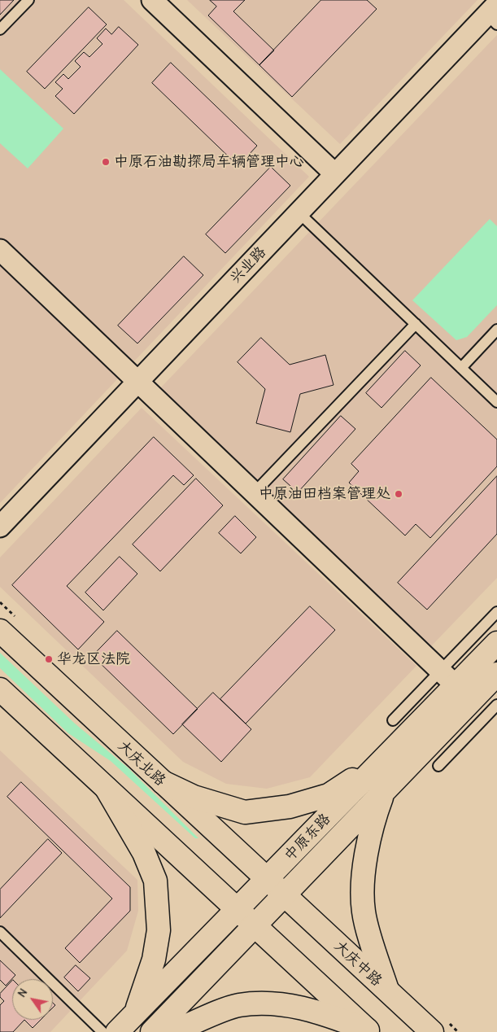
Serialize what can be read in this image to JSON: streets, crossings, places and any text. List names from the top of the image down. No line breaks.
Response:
{"streets":{"main road":["大庆北路","中原东路","大庆中路"],"street":["兴业路"]},"crossings":[["大庆北路","中原东路"],["大庆北路","大庆中路"],["中原东路","大庆中路"]],"places":["中原石油勘探局车辆管理中心","中原油田档案管理处","华龙区法院"],"north":"top left"}
